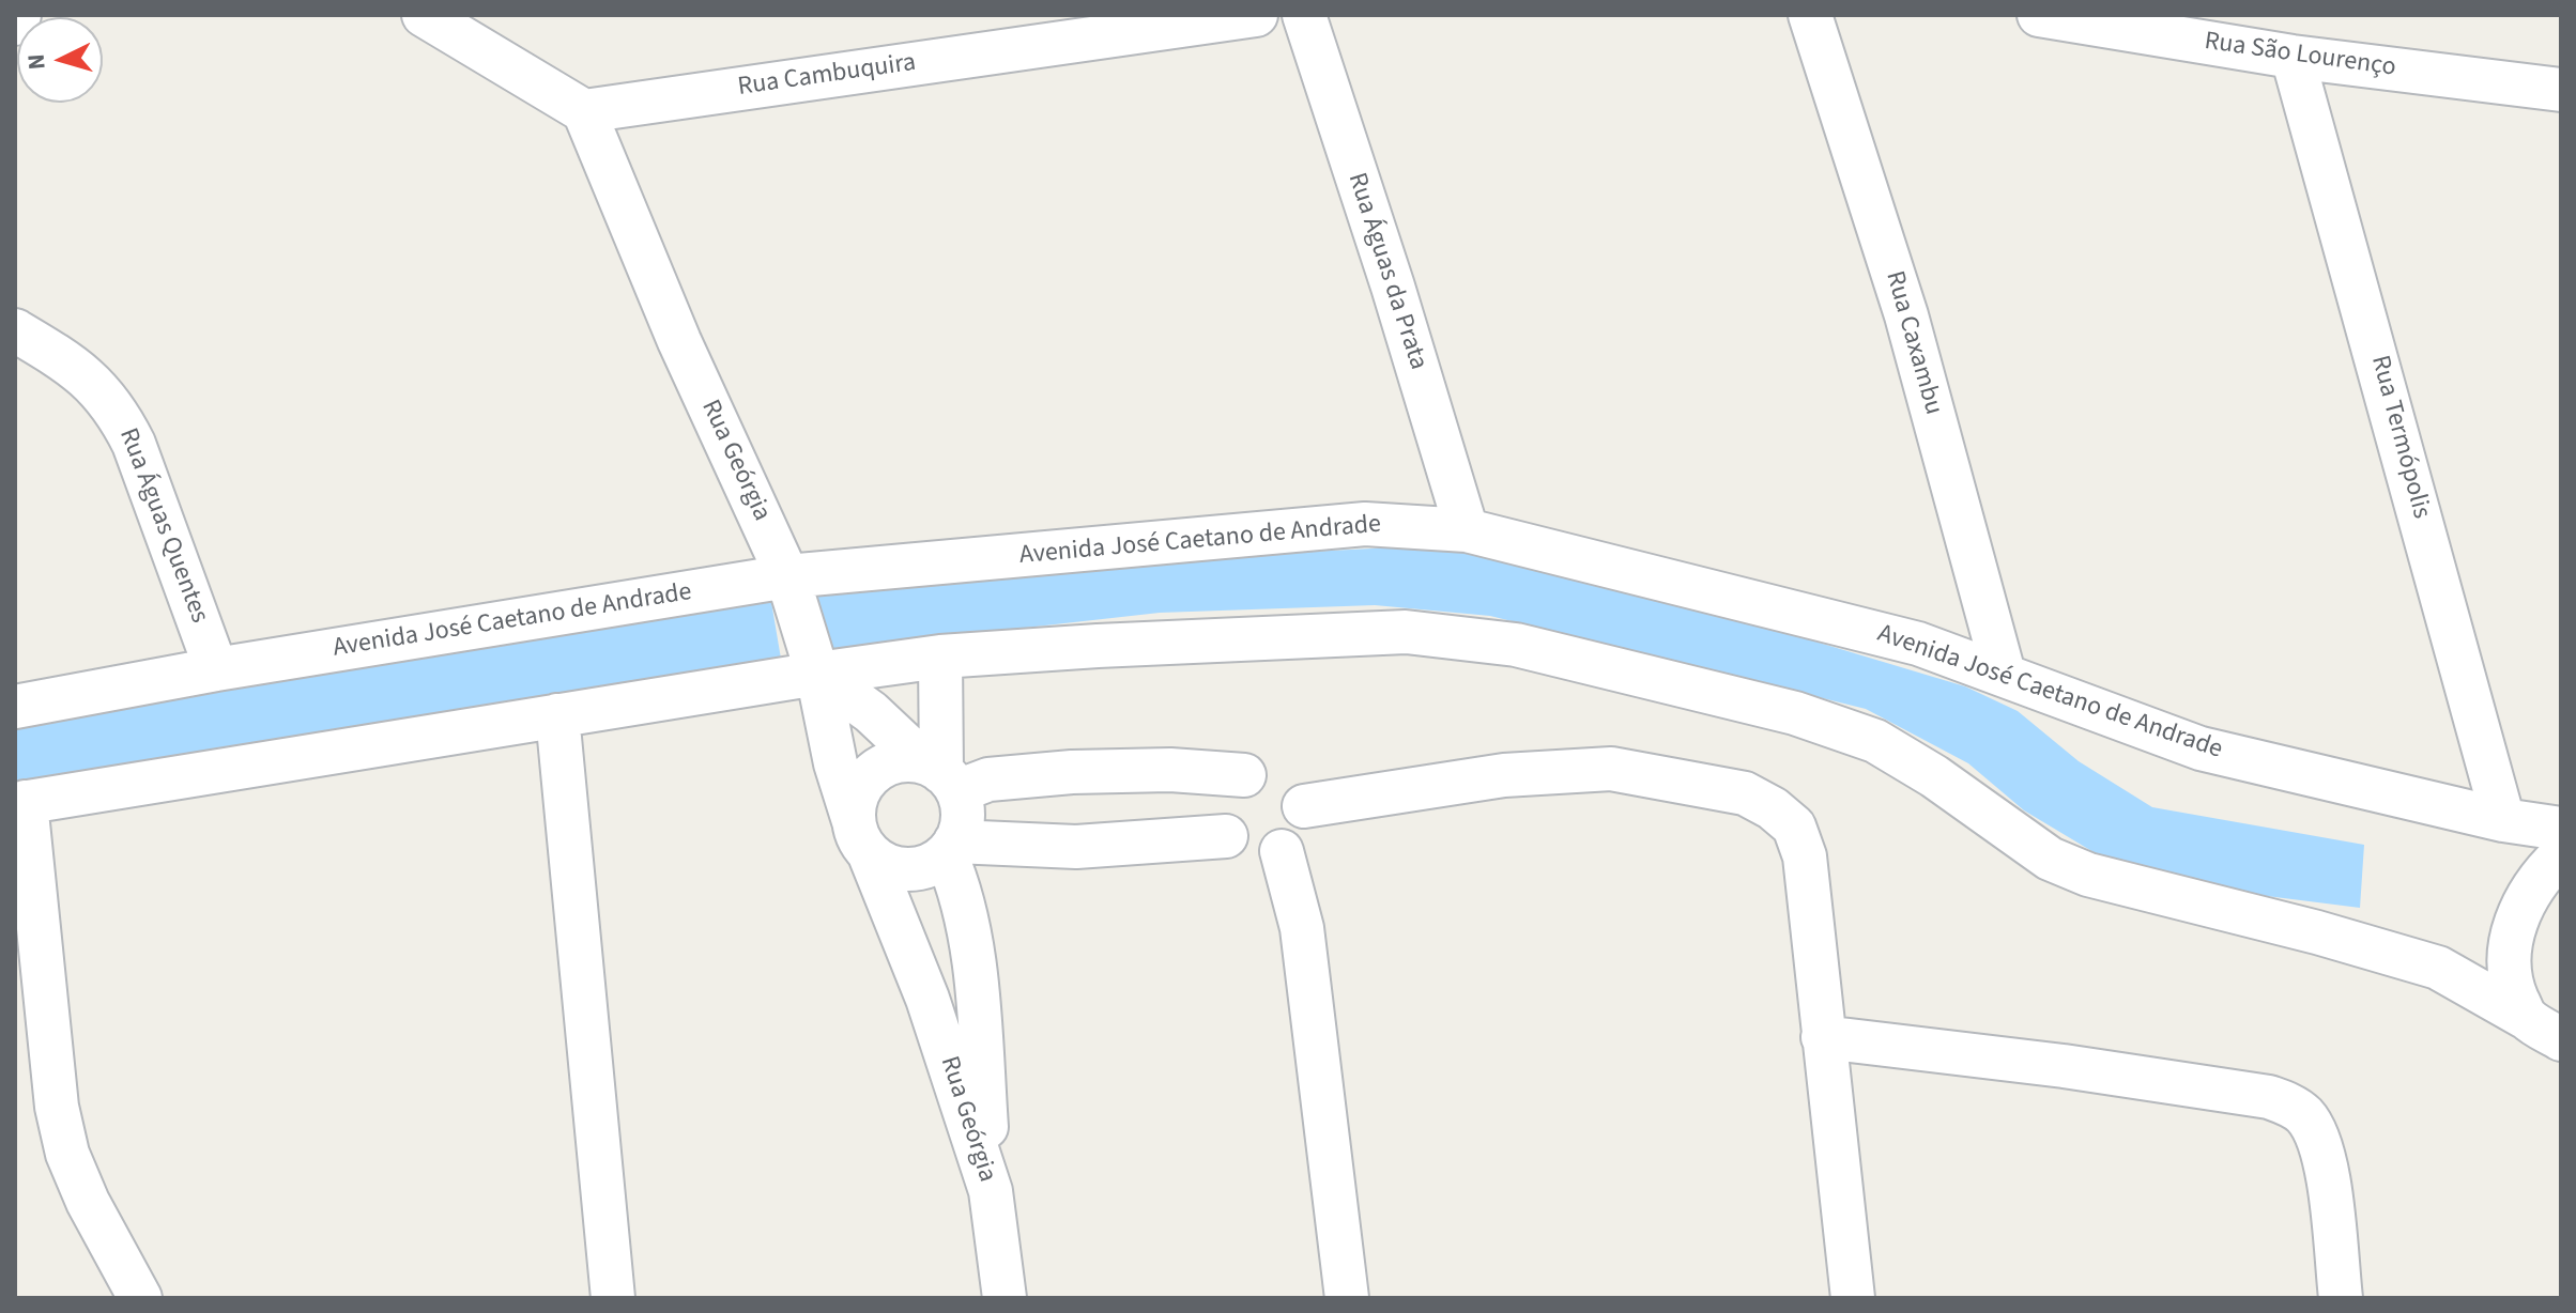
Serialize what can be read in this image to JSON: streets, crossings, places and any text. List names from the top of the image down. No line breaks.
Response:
{"streets":{"street":["Rua São Lourenço","Rua Cambuquira","Rua Águas da Prata","Rua Caxambu","Rua Termópolis","Rua Geórgia","Rua Águas Quentes","Avenida José Caetano de Andrade"]},"crossings":[["Rua São Lourenço","Rua Termópolis"],["Rua Cambuquira","Rua Geórgia"],["Rua Águas da Prata","Avenida José Caetano de Andrade"],["Rua Caxambu","Avenida José Caetano de Andrade"],["Rua Termópolis","Avenida José Caetano de Andrade"],["Rua Geórgia","Avenida José Caetano de Andrade"],["Rua Águas Quentes","Avenida José Caetano de Andrade"]],"north":"left"}
